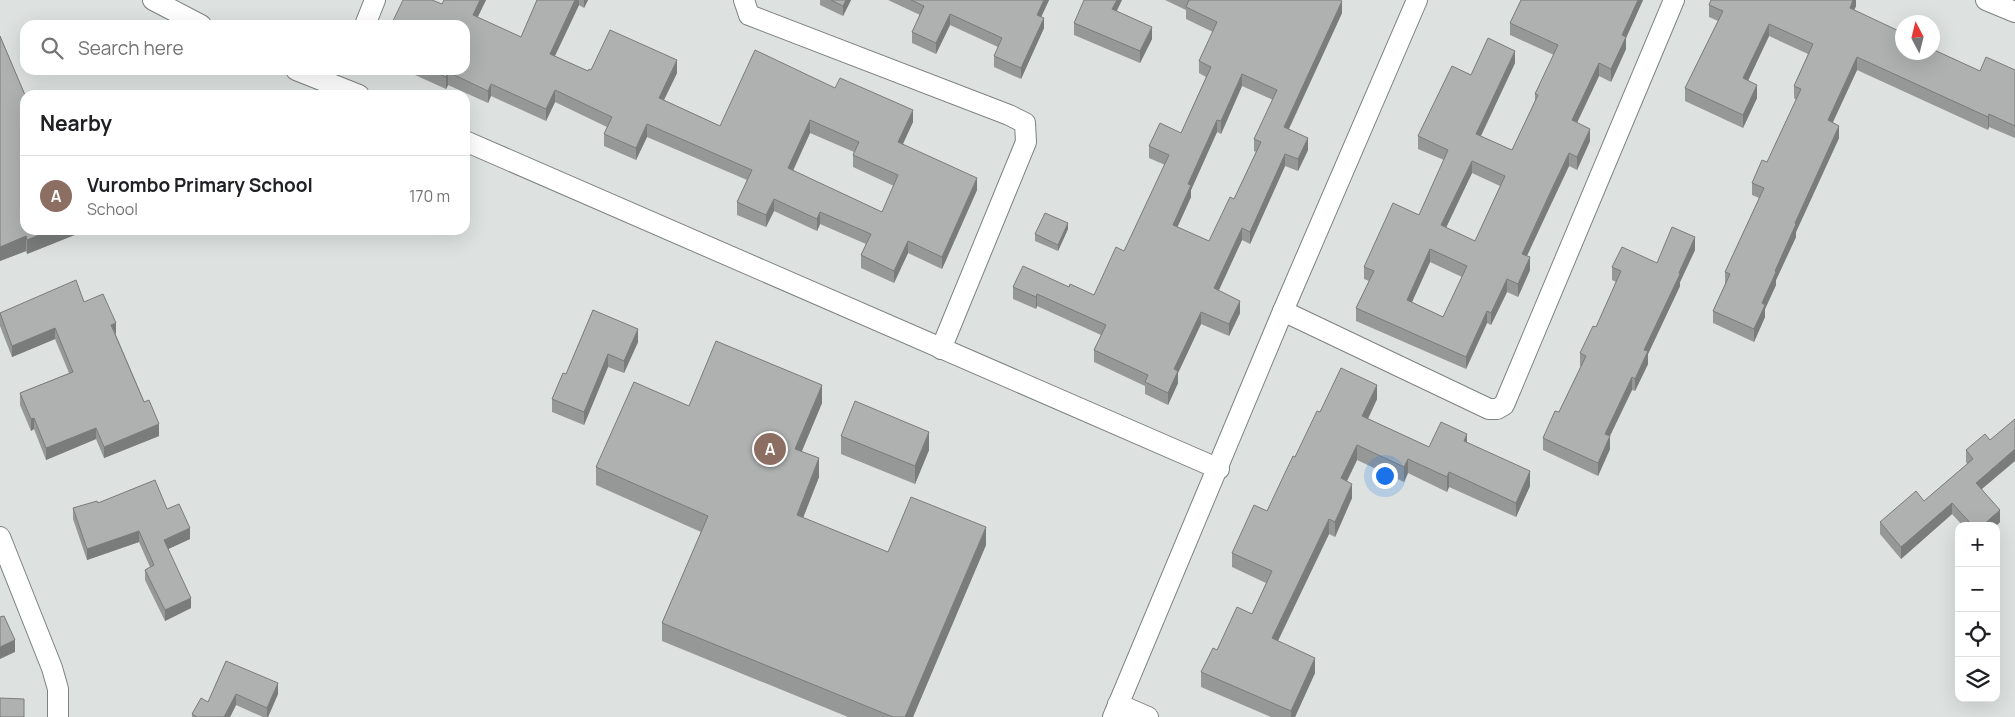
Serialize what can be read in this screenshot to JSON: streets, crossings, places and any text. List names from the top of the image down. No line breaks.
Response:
{"north":"top","page":{"search":"Search here","heading":"Nearby","list":[{"mark":"A","name":"Vurombo Primary School","note":"School","value":"170 m"}],"pins":"A","map_buttons":["+","−"]}}
